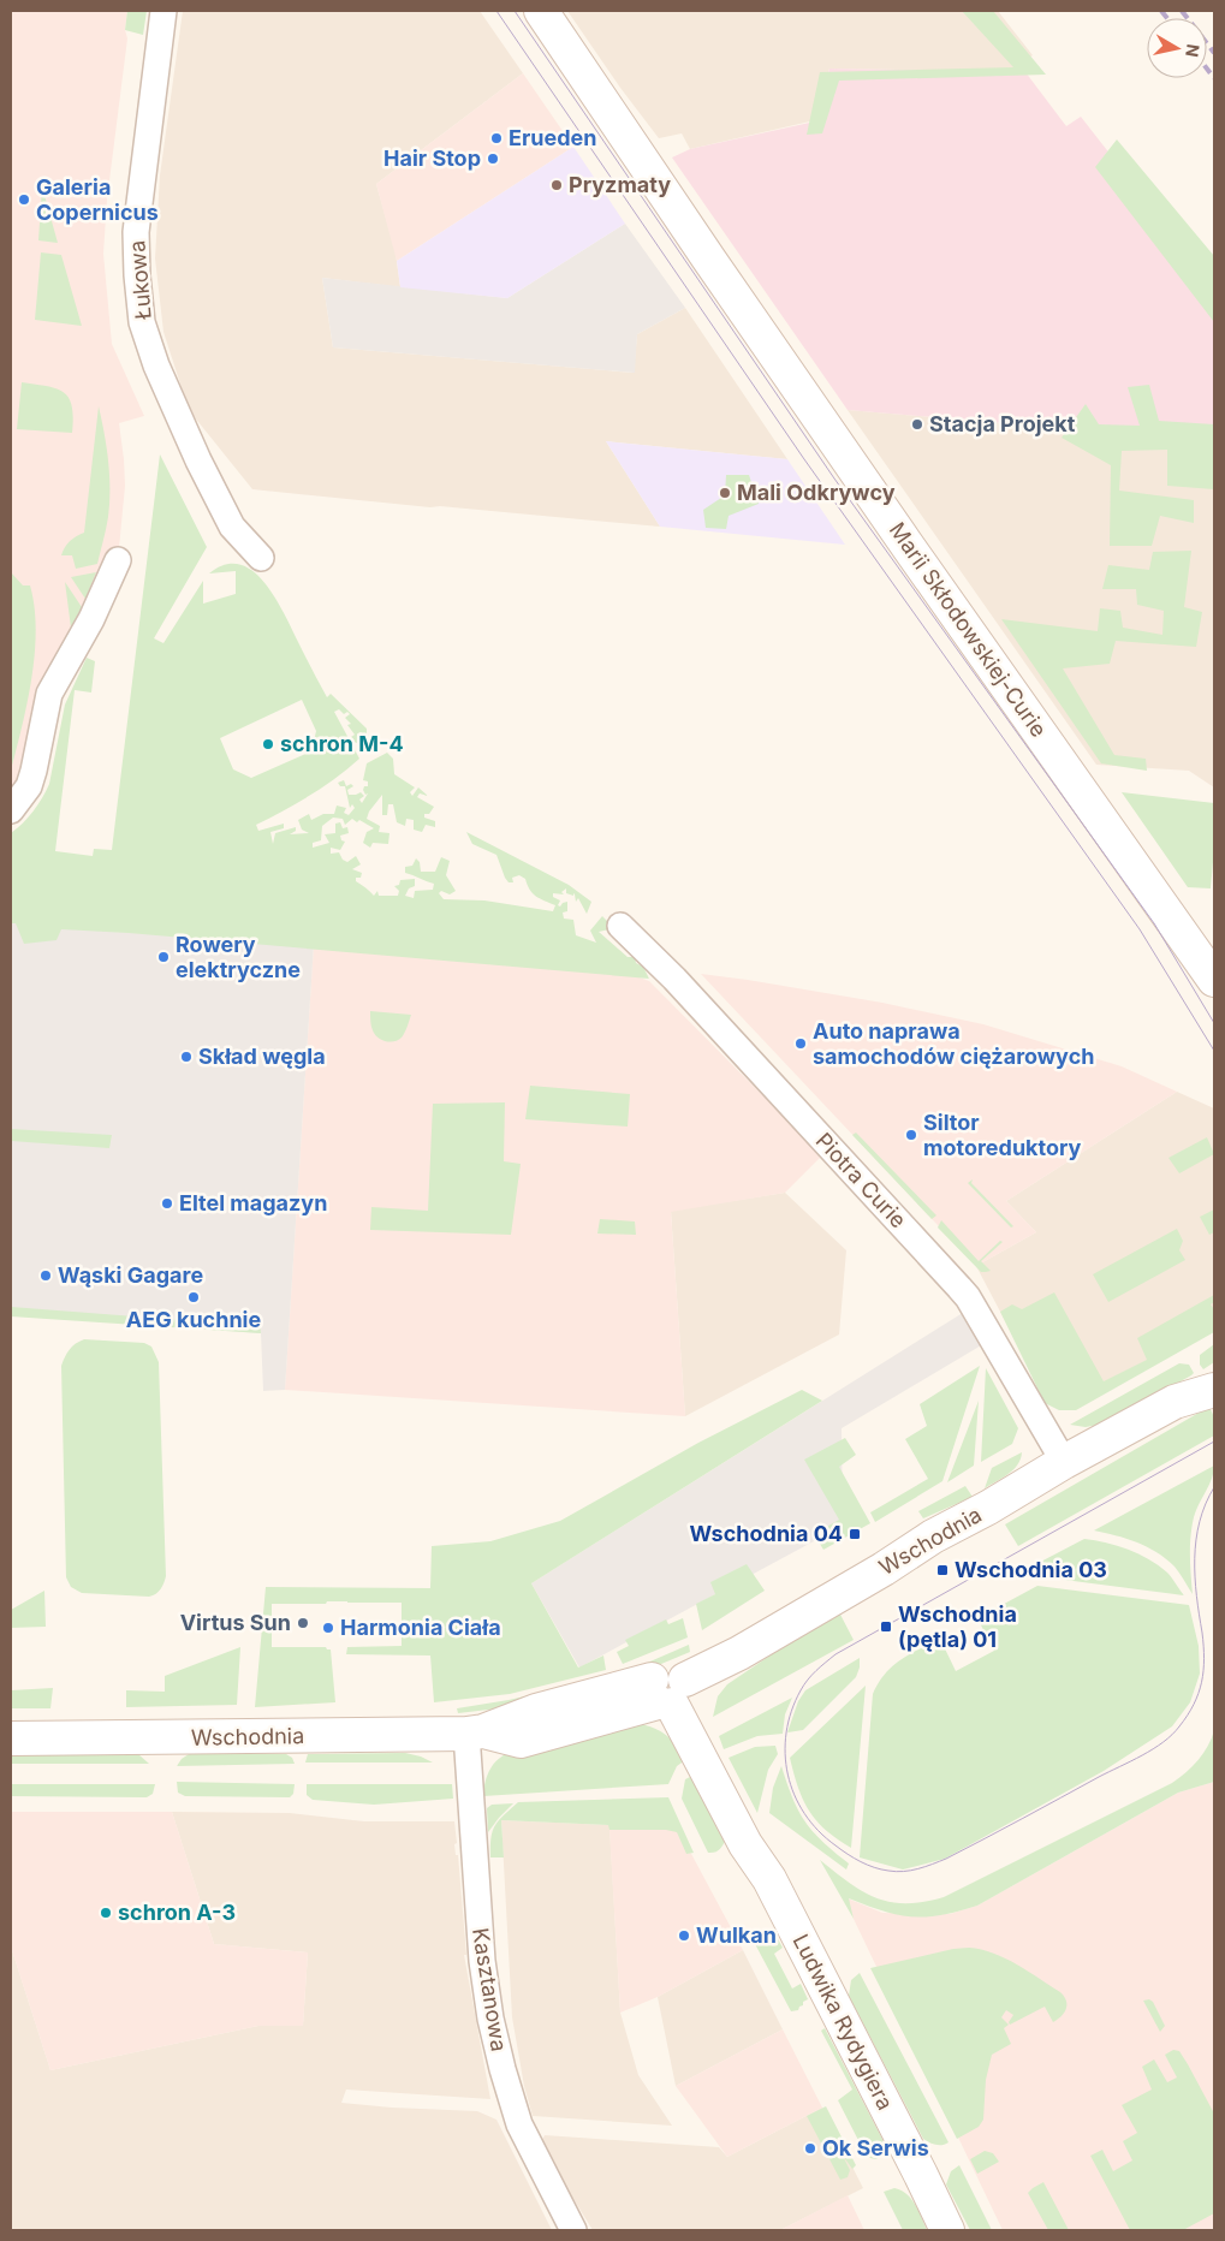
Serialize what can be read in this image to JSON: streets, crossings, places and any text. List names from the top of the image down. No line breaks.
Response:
{"streets":{"street":["Łukowa","Marii Skłodowskiej-Curie","Piotra Curie","Wschodnia","Kasztanowa","Ludwika Rydygiera"]},"crossings":[["Piotra Curie","Wschodnia"],["Wschodnia","Kasztanowa"],["Wschodnia","Ludwika Rydygiera"]],"places":{"other":["Erueden","Hair Stop","Pryzmaty","Galeria Copernicus","Stacja Projekt","Mali Odkrywcy","schron M-4","Rowery elektryczne","Auto naprawa samochodów ciężarowych","Skład węgla","Siltor motoreduktory","Eltel magazyn","Wąski Gagare","AEG kuchnie","Virtus Sun","Harmonia Ciała","schron A-3","Wulkan","Ok Serwis"],"transit":["Wschodnia 04","Wschodnia 03","Wschodnia (pętla) 01"]},"north":"right"}
